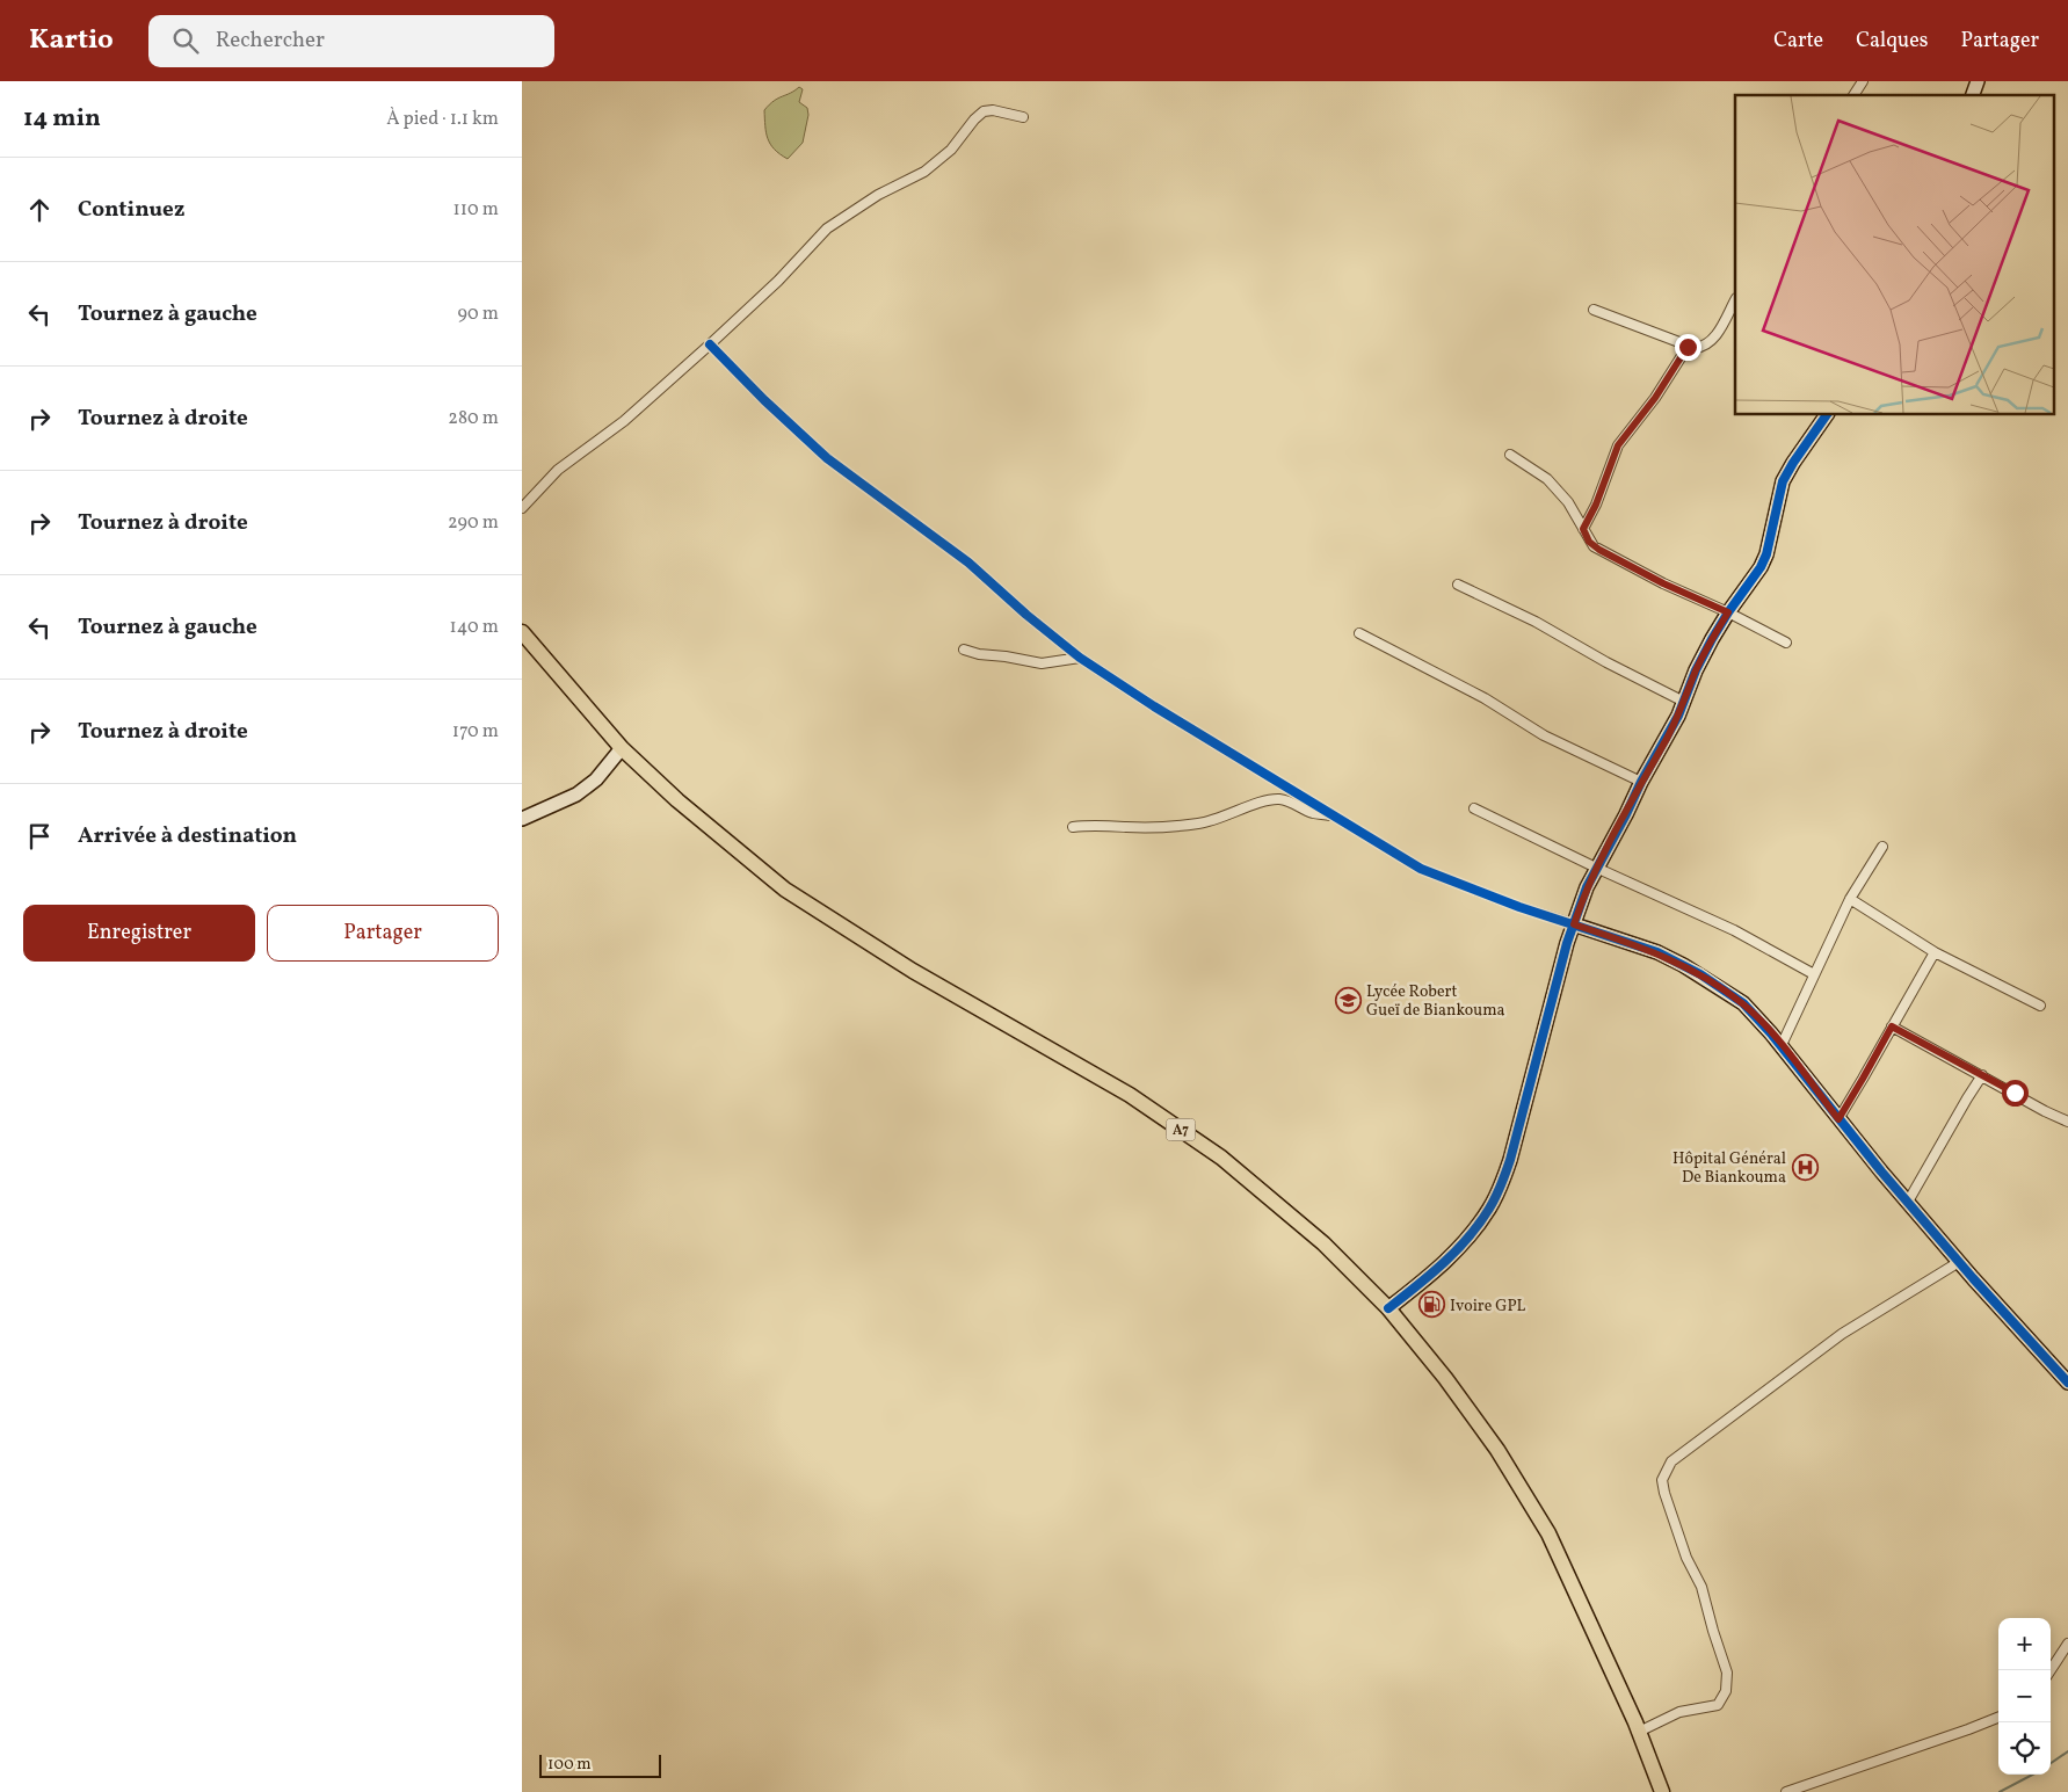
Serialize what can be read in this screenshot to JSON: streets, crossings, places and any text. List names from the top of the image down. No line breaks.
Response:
{"streets":{"main road":["A7"]},"places":{"school or university":["Lycée Robert Gueï de Biankouma"],"hospital":["Hôpital Général De Biankouma"],"fuel station":["Ivoire GPL"]},"scale_bar":"100 m","page":{"header":"Kartio","search":"Rechercher","nav":["Carte","Calques","Partager"],"heading":["14 min","À pied · 1.1 km"],"list":[["Continuez","110 m"],["Tournez à gauche","90 m"],["Tournez à droite","280 m"],["Tournez à droite","290 m"],["Tournez à gauche","140 m"],["Tournez à droite","170 m"],"Arrivée à destination"],"buttons":["Enregistrer","Partager"],"map_buttons":["+","−"],"scale":"100 m"}}
